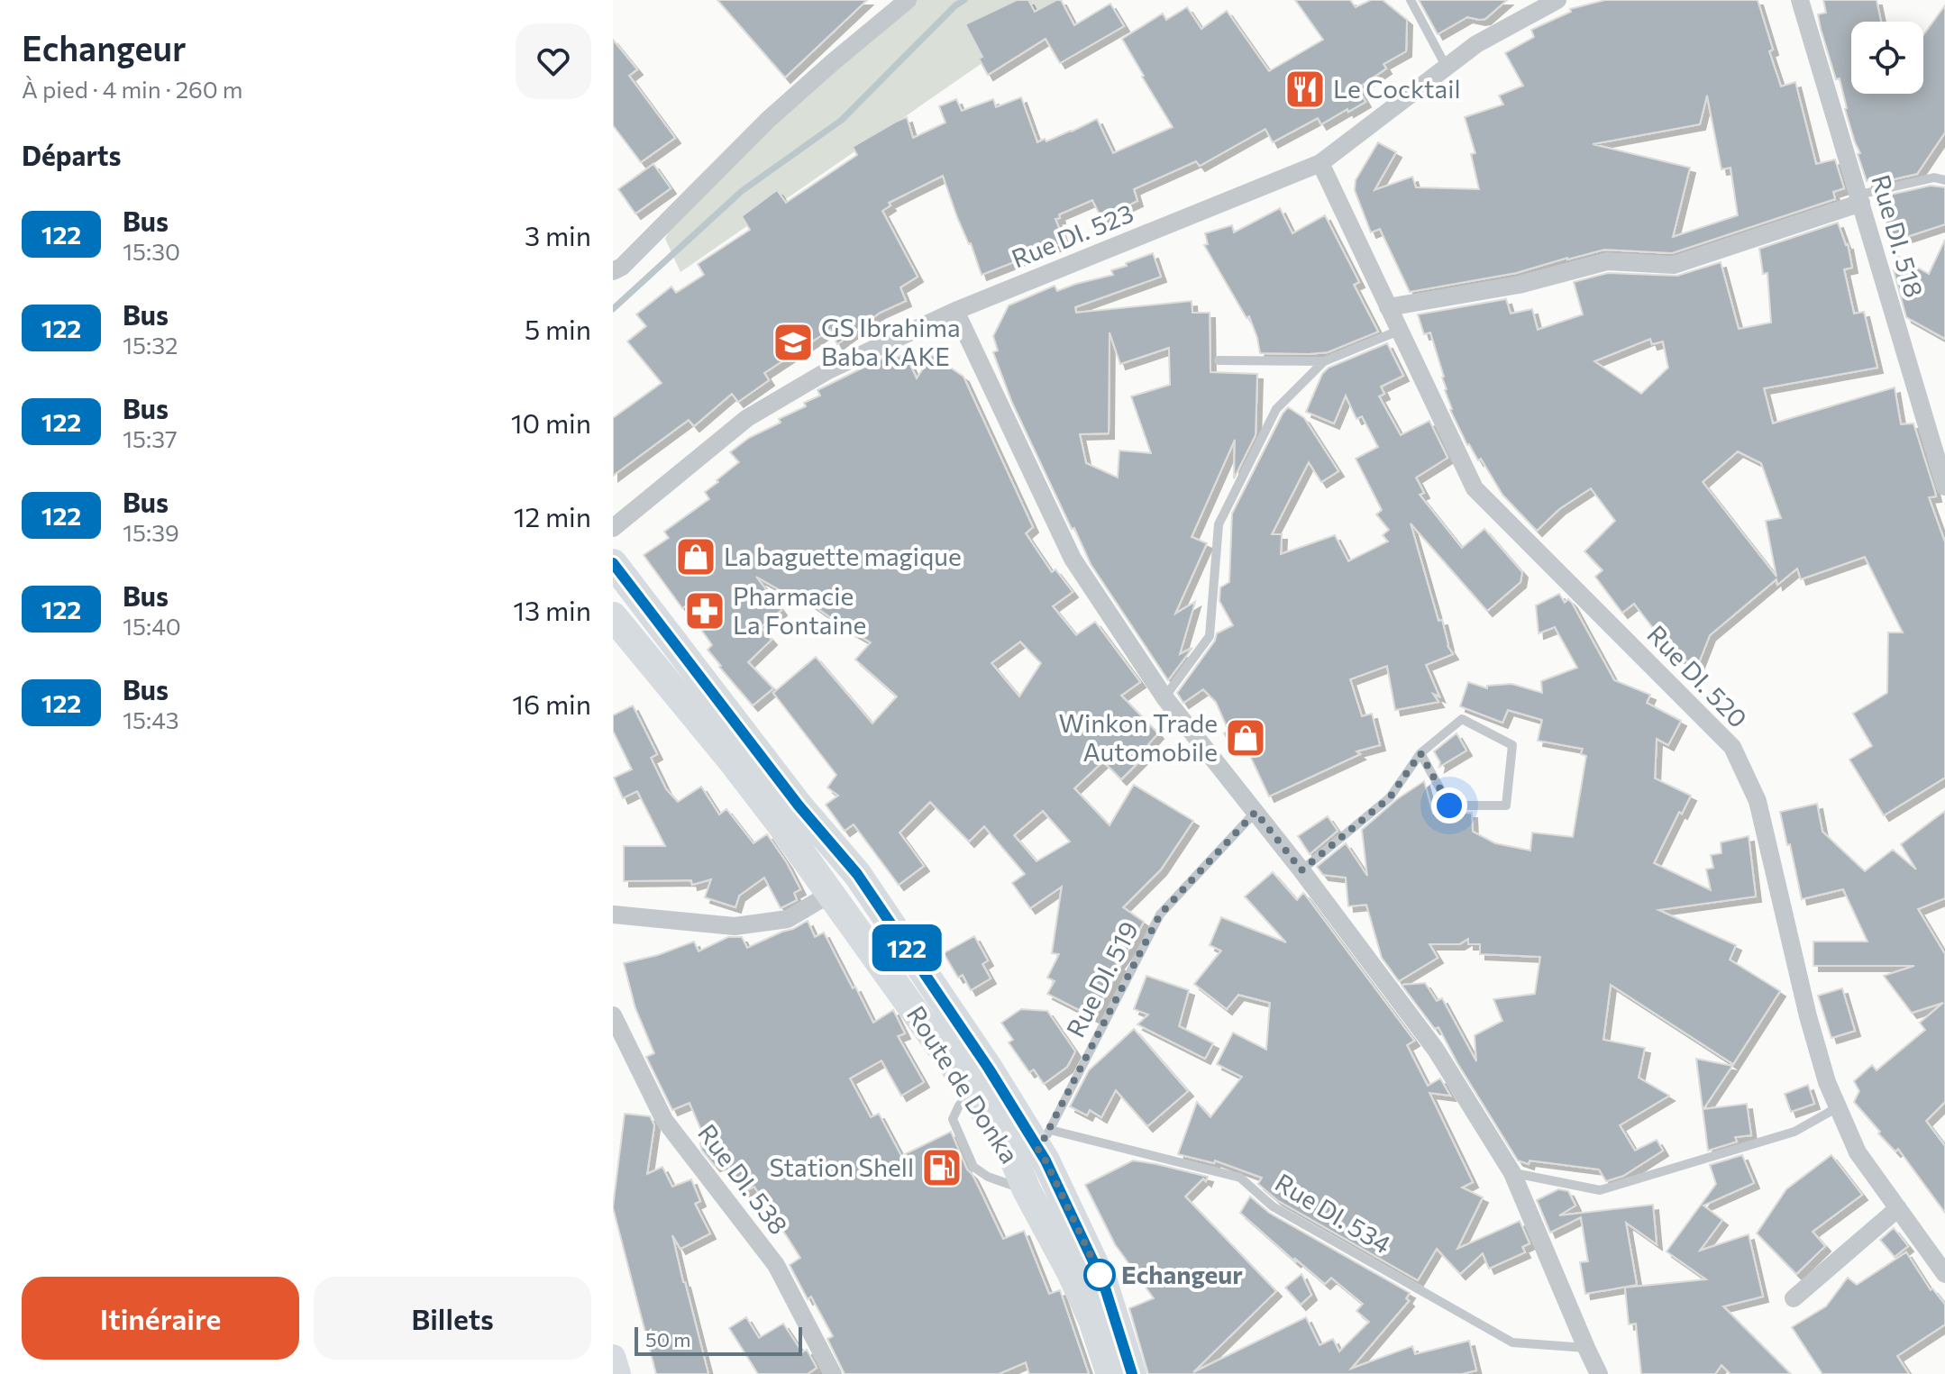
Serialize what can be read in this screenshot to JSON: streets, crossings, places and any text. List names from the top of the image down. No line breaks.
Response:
{"streets":{"main road":["Route de Donka"],"street":["Rue DI. 523","Rue DI. 518","Rue DI. 520","Rue DI. 538"],"lane":["Rue DI. 519","Rue DI. 534"]},"crossings":[["Rue DI. 523","Rue DI. 520"],["Rue DI. 519","Route de Donka"],["Rue DI. 519","Rue DI. 534"],["Route de Donka","Rue DI. 534"]],"places":{"restaurant":["Le Cocktail"],"school or university":["GS Ibrahima Baba KAKE"],"shop":["La baguette magique","Winkon Trade Automobile"],"pharmacy":["Pharmacie La Fontaine"],"fuel station":["Station Shell"],"other":["Echangeur"]},"lines":["bus line 122"],"scale_bar":"50 m","page":{"heading":[["Echangeur","À pied · 4 min · 260 m"],"Départs"],"on_map":"122","list":[{"mark":"122","name":"Bus","note":"15:30","value":"3 min"},{"mark":"122","name":"Bus","note":"15:32","value":"5 min"},{"mark":"122","name":"Bus","note":"15:37","value":"10 min"},{"mark":"122","name":"Bus","note":"15:39","value":"12 min"},{"mark":"122","name":"Bus","note":"15:40","value":"13 min"},{"mark":"122","name":"Bus","note":"15:43","value":"16 min"}],"buttons":["Itinéraire","Billets"],"scale":"50 m"}}
